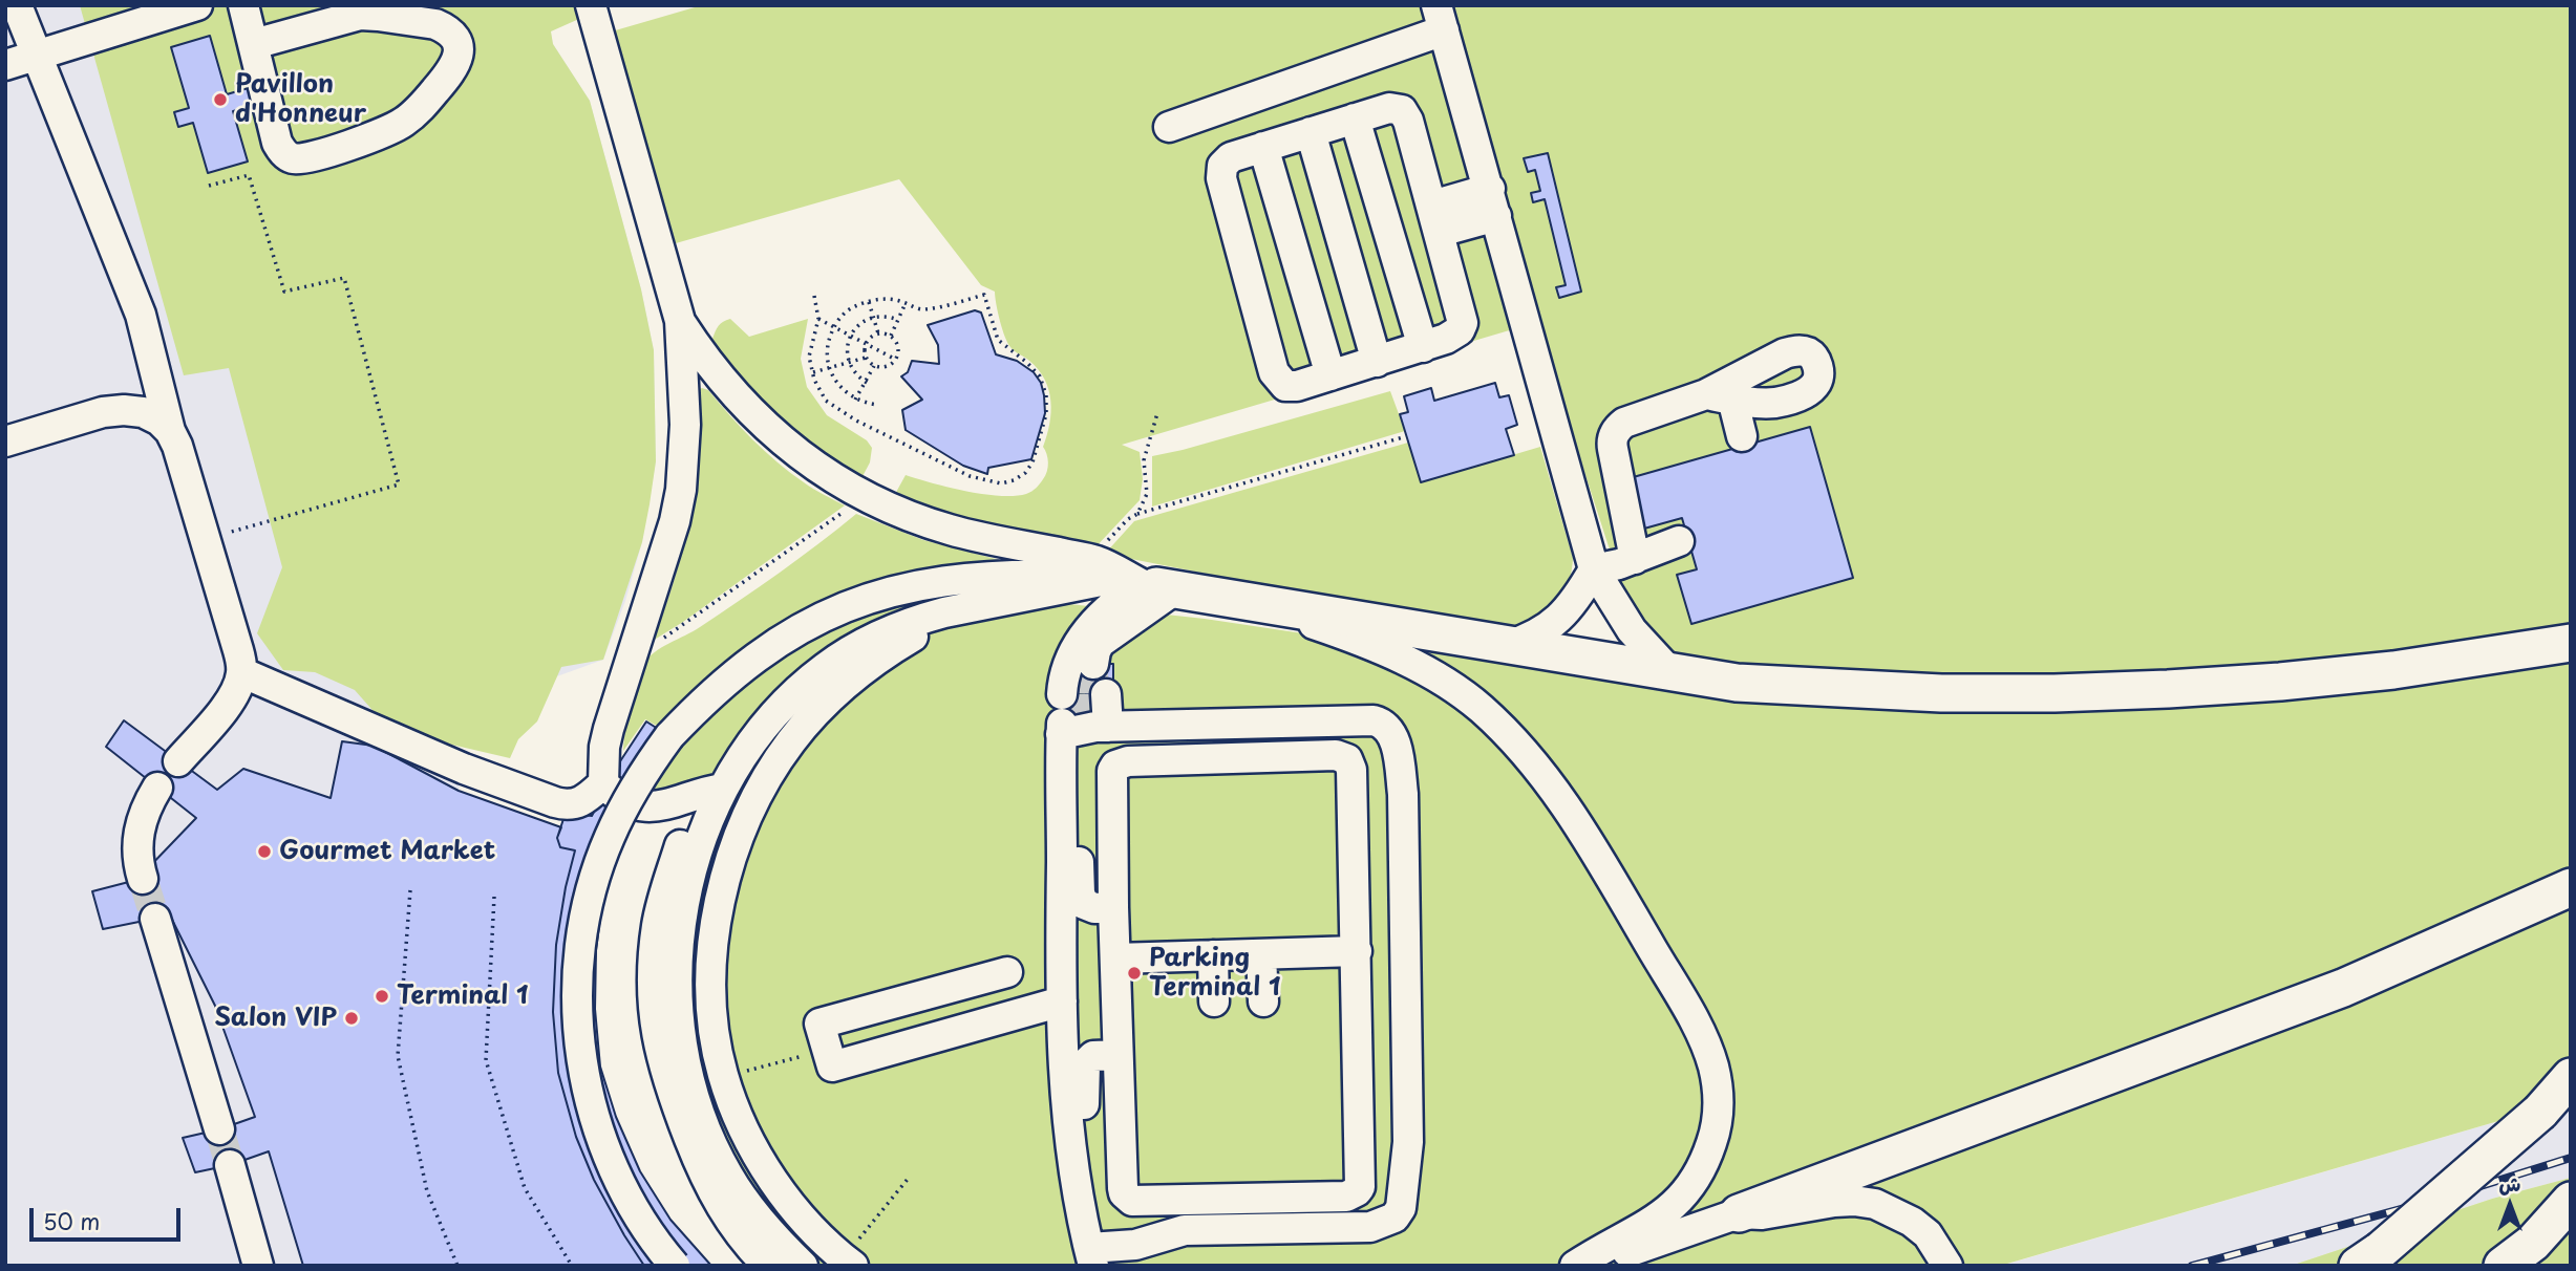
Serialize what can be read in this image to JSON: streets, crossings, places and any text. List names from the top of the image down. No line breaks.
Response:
{"places":["Pavillon d'Honneur","Gourmet Market","Parking Terminal 1","Terminal 1","Salon VIP"],"scale_bar":"50 m","north":"top"}
